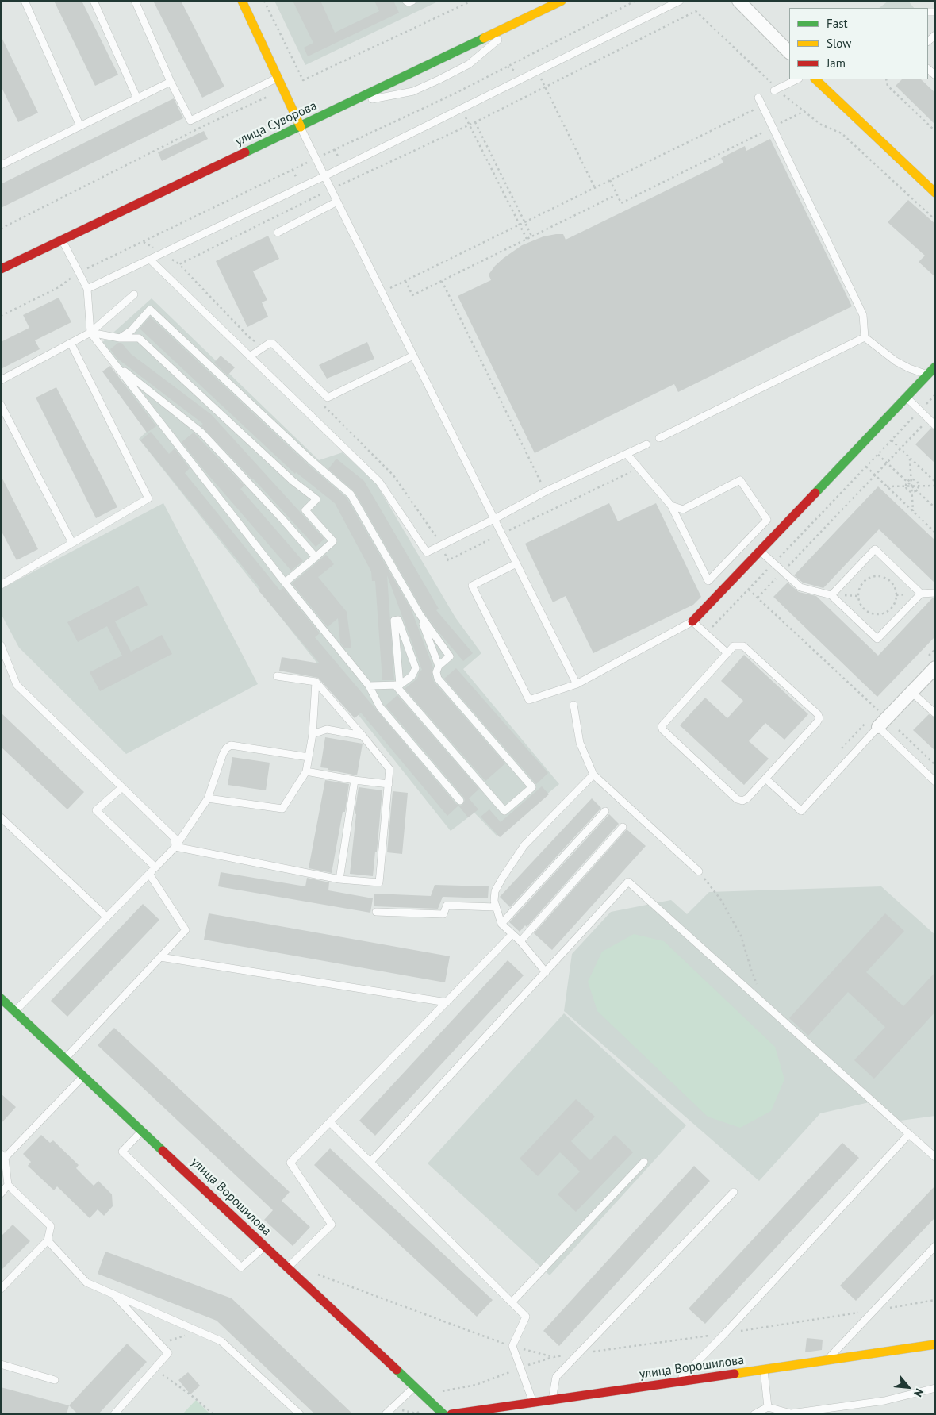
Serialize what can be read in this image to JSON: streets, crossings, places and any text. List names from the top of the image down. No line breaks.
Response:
{"streets":{"street":["улица Суворова","улица Ворошилова"]},"legend":["Fast","Slow","Jam"],"north":"bottom right"}
